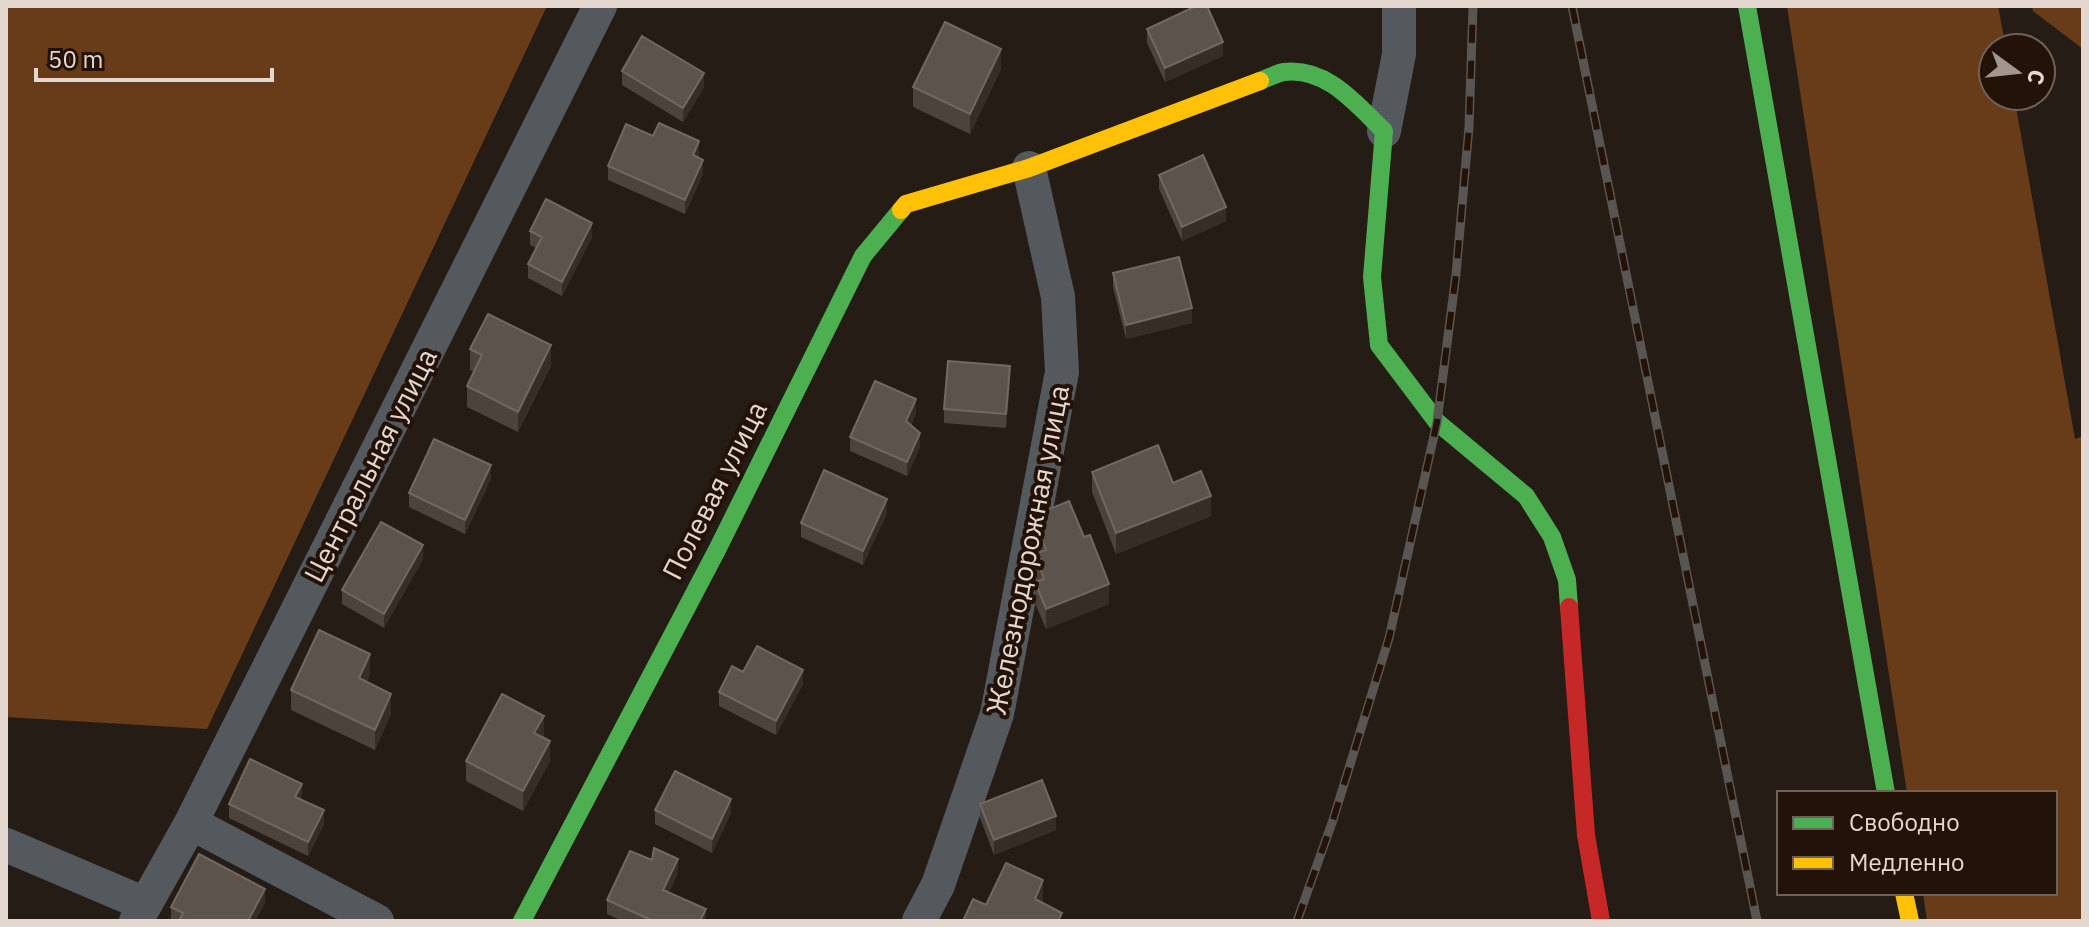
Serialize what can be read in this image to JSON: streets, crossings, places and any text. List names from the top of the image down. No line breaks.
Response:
{"streets":{"street":["Центральная улица","Полевая улица","Железнодорожная улица"]},"crossings":[["Полевая улица","Железнодорожная улица"]],"legend":["Свободно","Медленно"],"scale_bar":"50 m","north":"right"}
